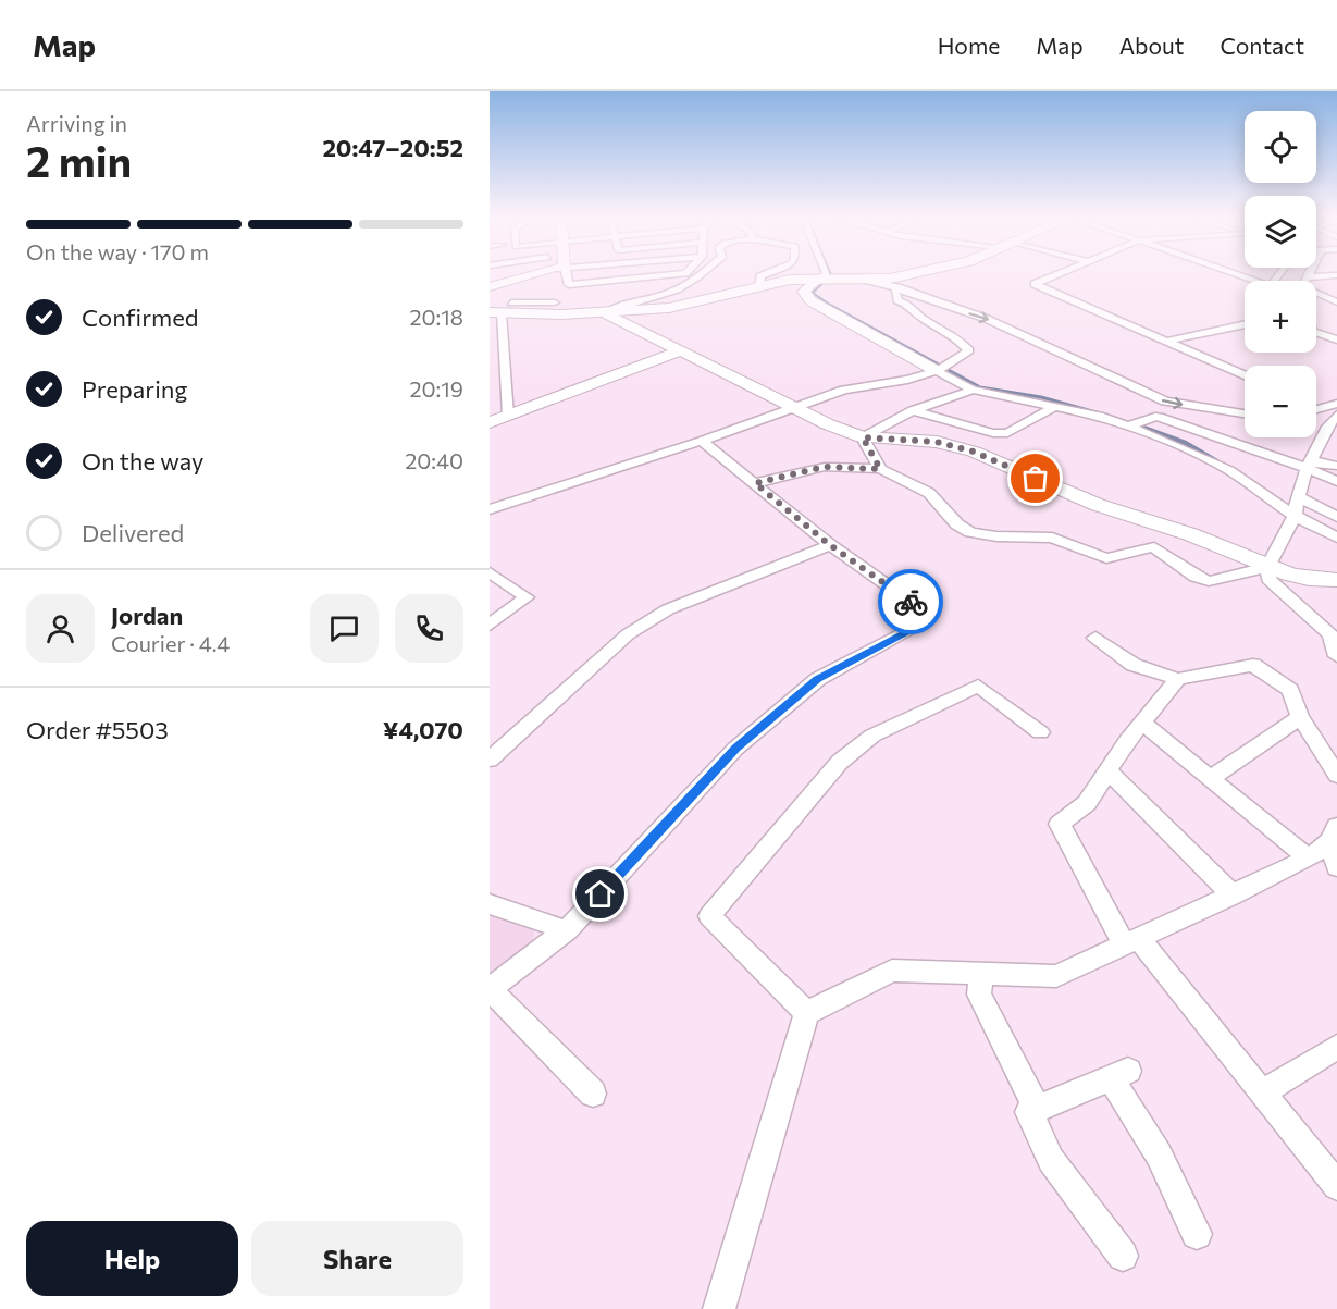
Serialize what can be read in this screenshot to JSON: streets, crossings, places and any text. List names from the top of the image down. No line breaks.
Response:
{"page":{"header":"Map","nav":["Home","Map","About","Contact"],"heading":["2 min","Arriving in","20:47–20:52"],"panel":["Jordan","Courier · 4.4","Order #5503","¥4,070"],"map_buttons":["+","−"],"bar":"On the way · 170 m","list":[["Confirmed","20:18"],["Preparing","20:19"],["On the way","20:40"],"Delivered"],"buttons":["Help","Share"]}}
